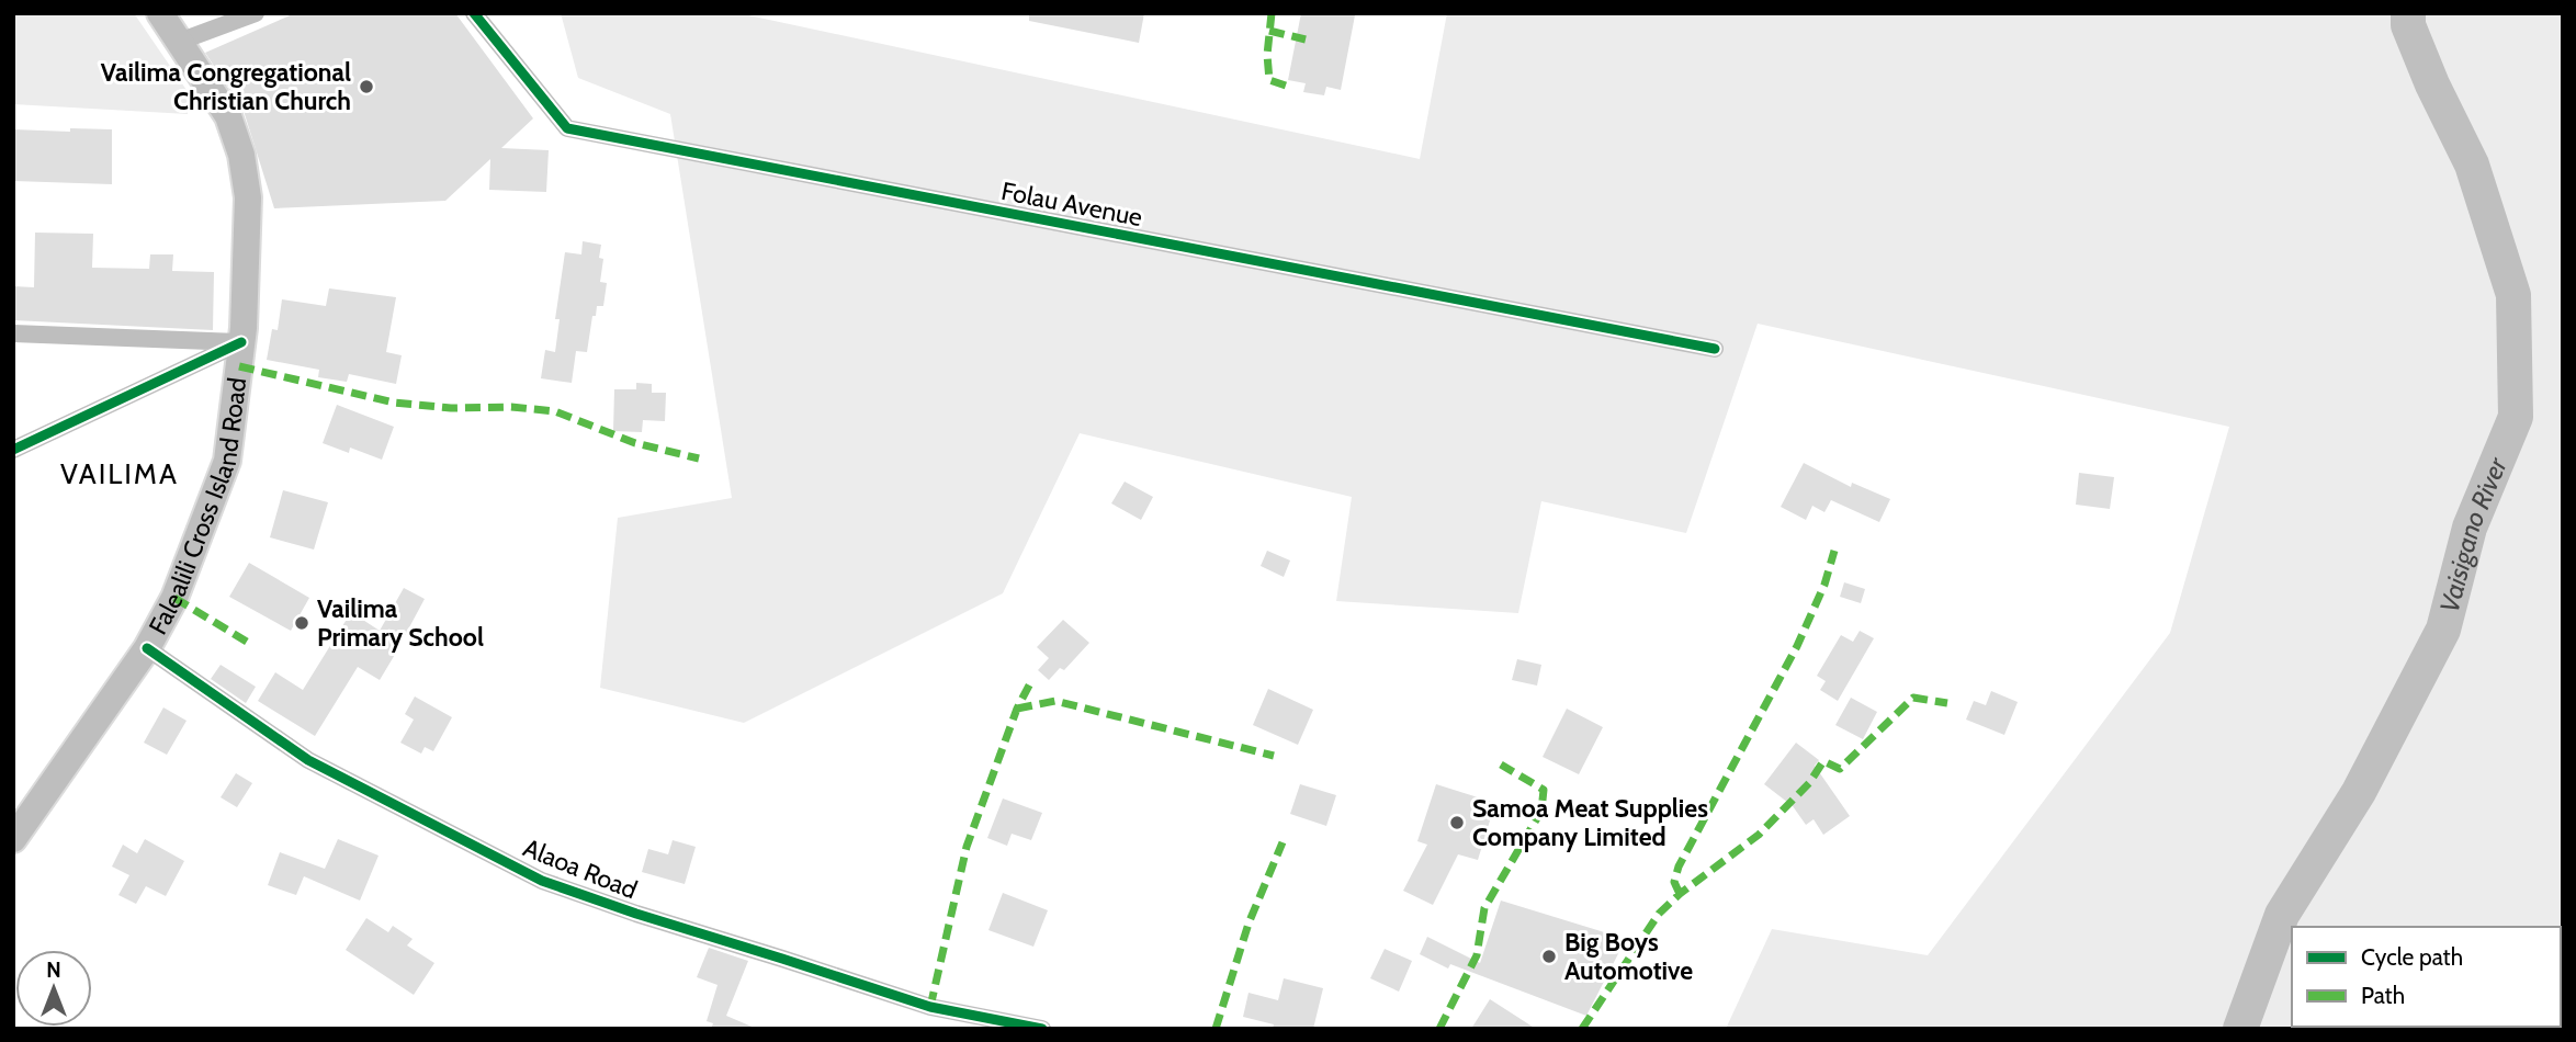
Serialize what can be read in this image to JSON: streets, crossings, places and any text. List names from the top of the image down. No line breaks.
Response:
{"streets":{"main road":["Falealili Cross Island Road"],"street":["Folau Avenue","Alaoa Road"]},"crossings":[["Falealili Cross Island Road","Alaoa Road"]],"districts":["VAILIMA"],"water":["Vaisigano River"],"places":["Vailima Congregational Christian Church","Vailima Primary School","Samoa Meat Supplies Company Limited","Big Boys Automotive"],"legend":["Cycle path","Path"],"north":"top"}
